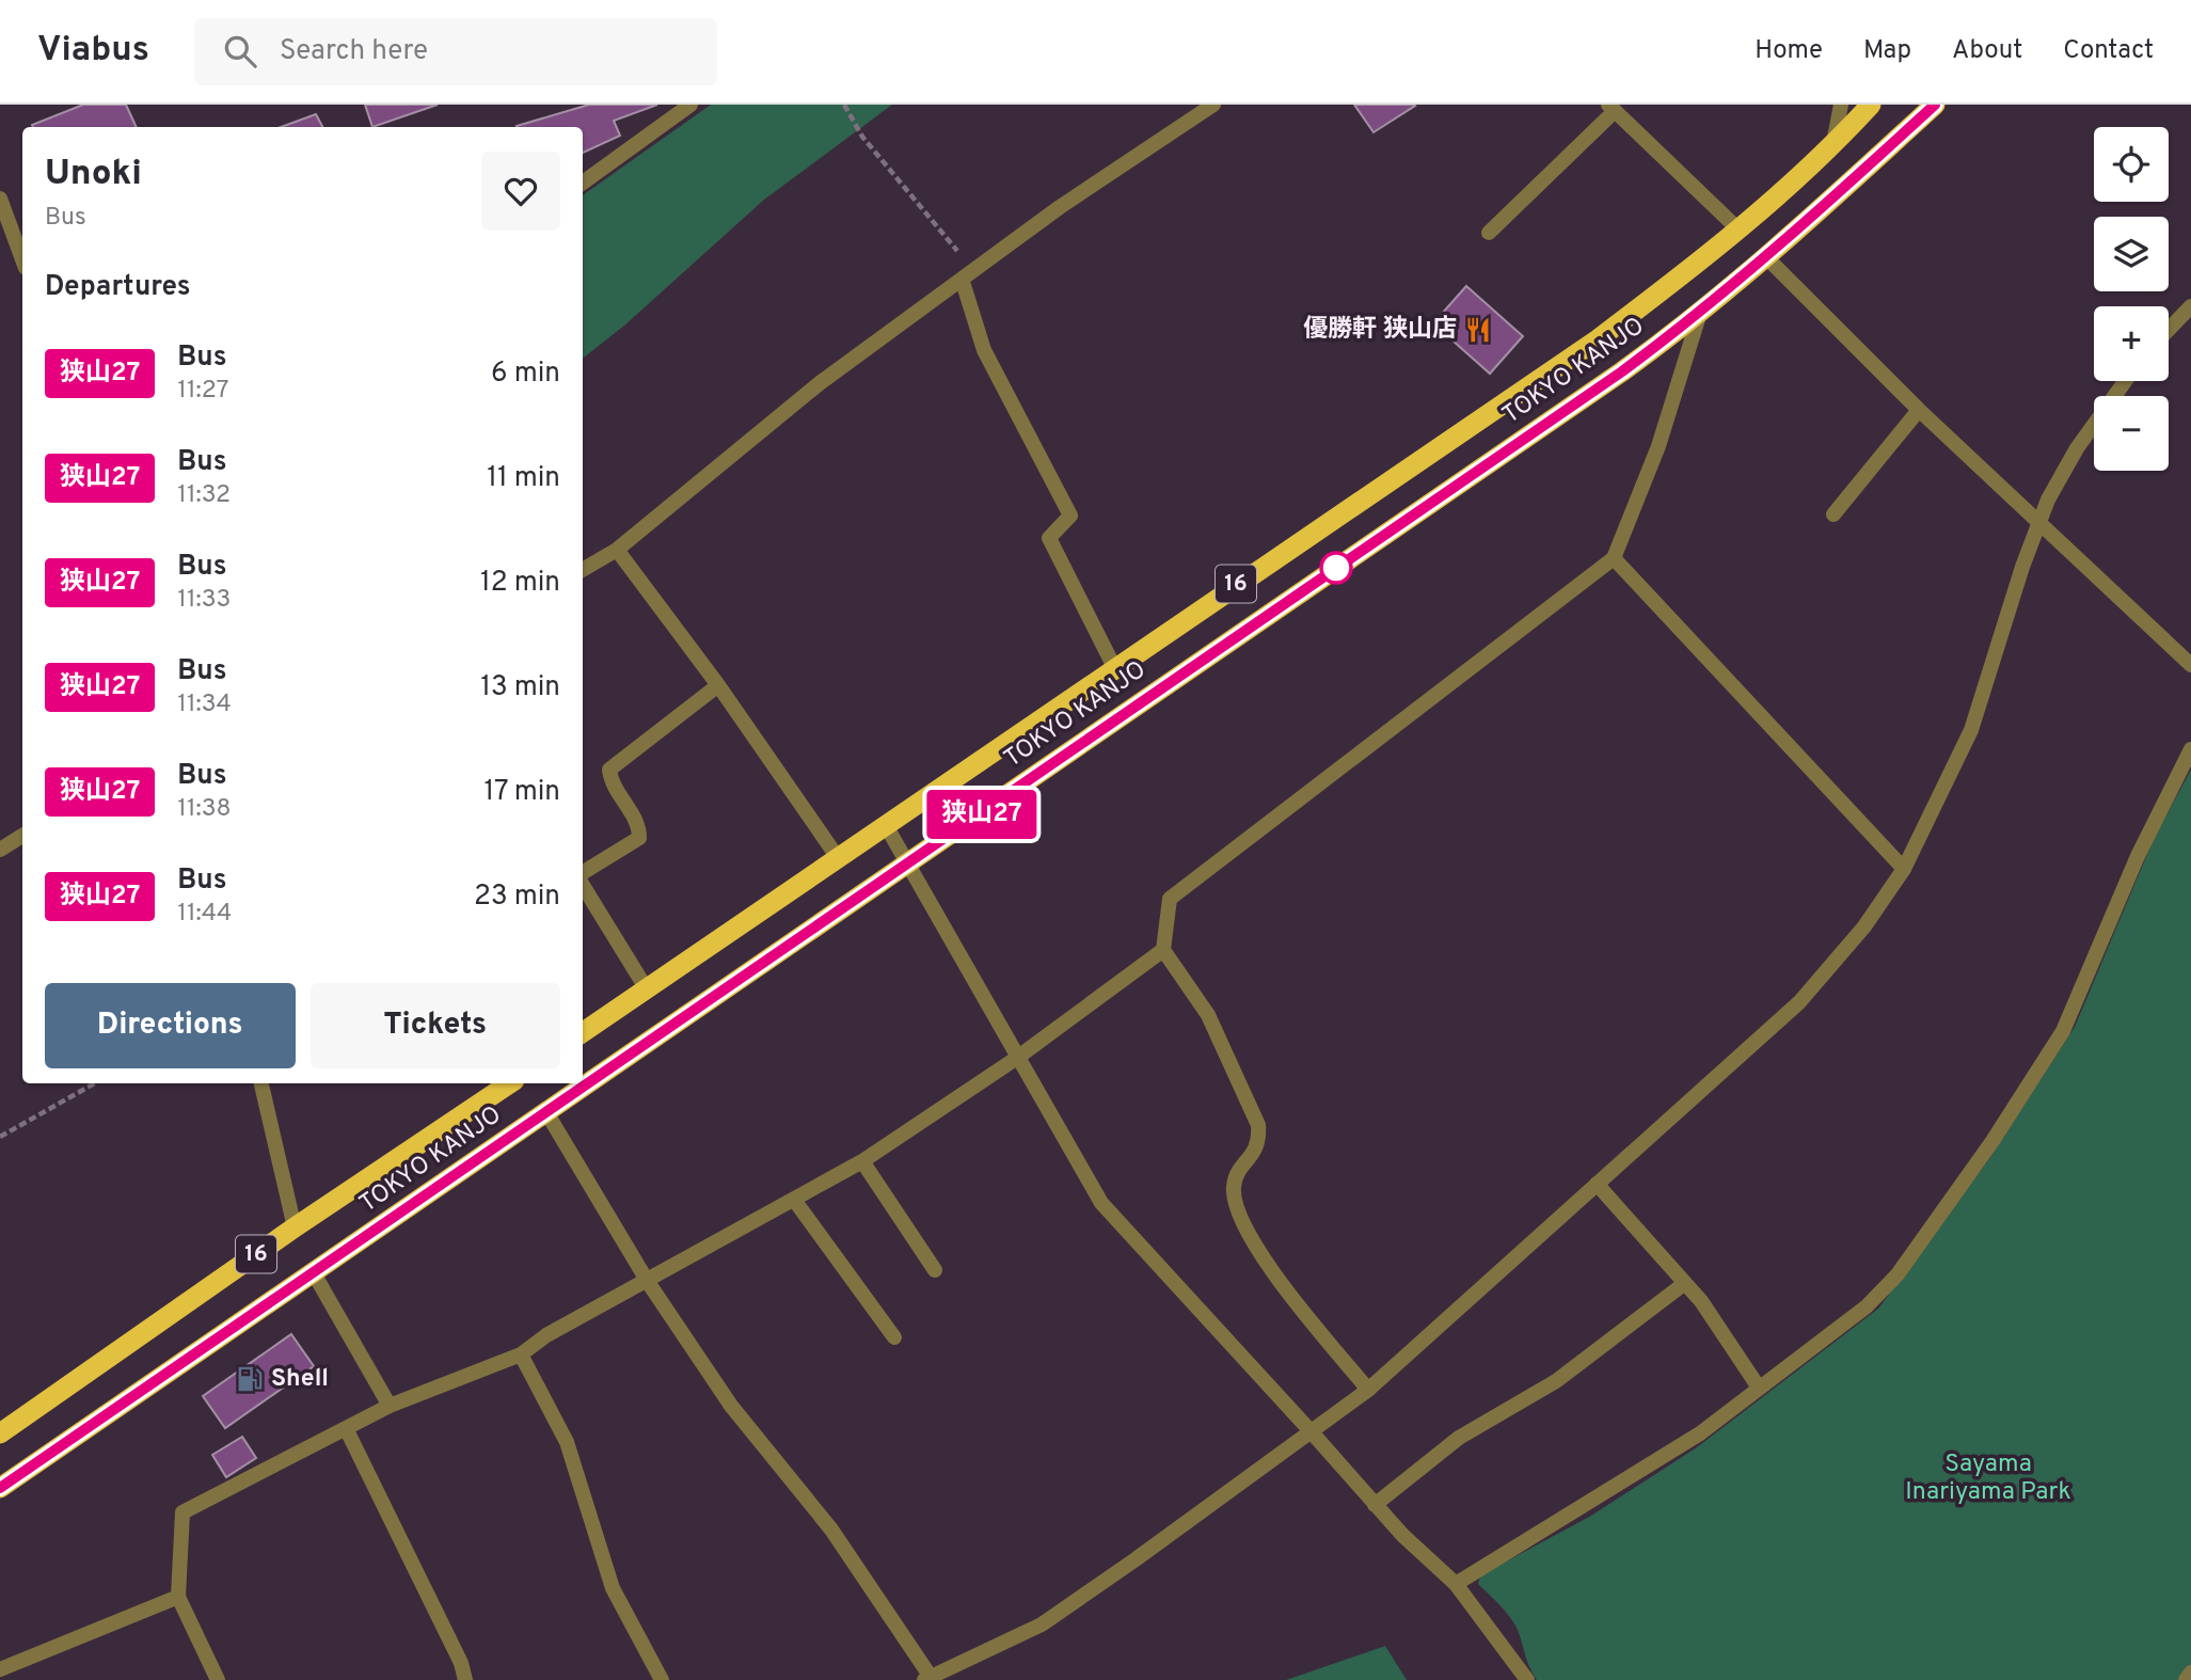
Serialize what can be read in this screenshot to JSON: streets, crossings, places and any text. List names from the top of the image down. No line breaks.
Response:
{"streets":{"highway":["TOKYO KANJO","16"]},"parks":["Sayama Inariyama Park"],"places":{"restaurant":["優勝軒 狭山店"],"fuel station":["Shell"]},"lines":["bus line 狭山27"],"page":{"header":"Viabus","search":"Search here","nav":["Home","Map","About","Contact"],"on_map":"狭山27","map_buttons":["+","−"],"heading":[["Unoki","Bus"],"Departures"],"list":[{"mark":"狭山27","name":"Bus","note":"11:27","value":"6 min"},{"mark":"狭山27","name":"Bus","note":"11:32","value":"11 min"},{"mark":"狭山27","name":"Bus","note":"11:33","value":"12 min"},{"mark":"狭山27","name":"Bus","note":"11:34","value":"13 min"},{"mark":"狭山27","name":"Bus","note":"11:38","value":"17 min"},{"mark":"狭山27","name":"Bus","note":"11:44","value":"23 min"}],"buttons":["Directions","Tickets"]}}
